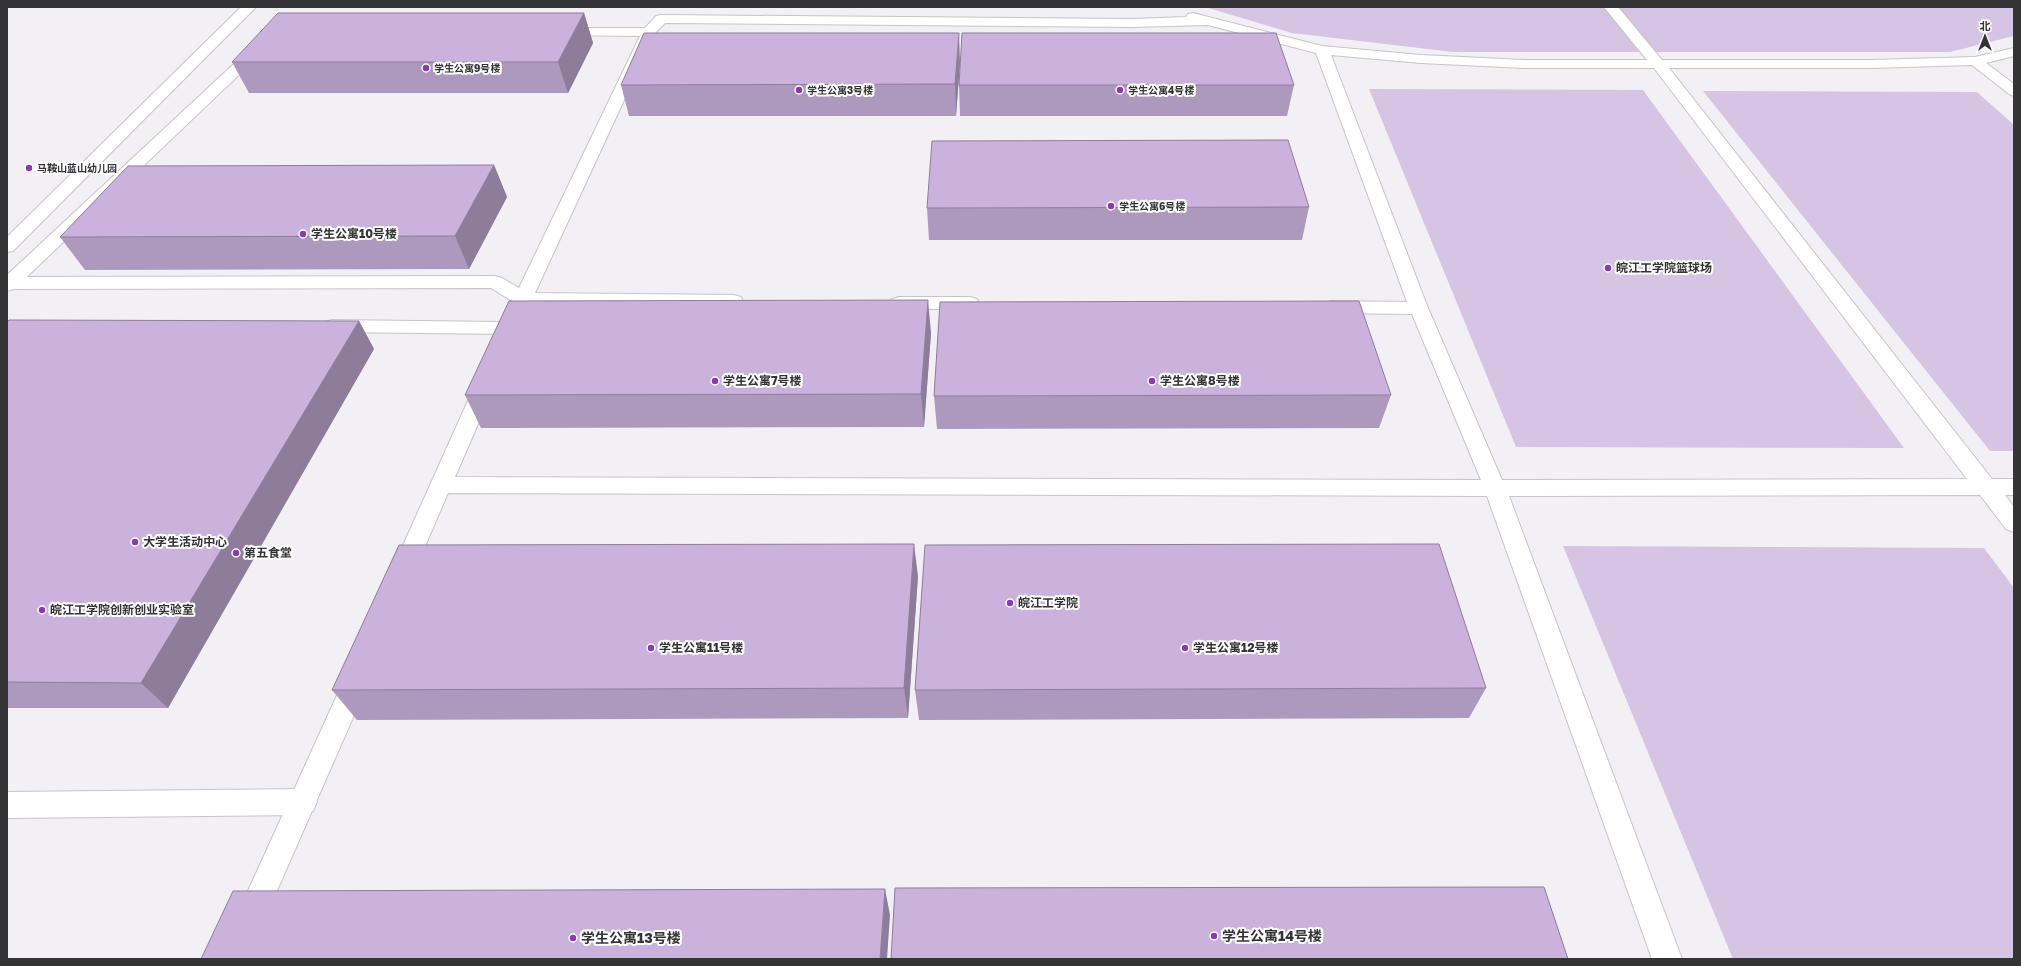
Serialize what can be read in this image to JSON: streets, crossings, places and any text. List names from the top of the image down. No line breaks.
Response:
{"places":["学生公寓9号楼","学生公寓3号楼","学生公寓4号楼","马鞍山蓝山幼儿园","学生公寓6号楼","学生公寓10号楼","皖江工学院篮球场","学生公寓7号楼","学生公寓8号楼","大学生活动中心","第五食堂","皖江工学院","皖江工学院创新创业实验室","学生公寓11号楼","学生公寓12号楼","学生公寓14号楼","学生公寓13号楼"],"north":"top"}
